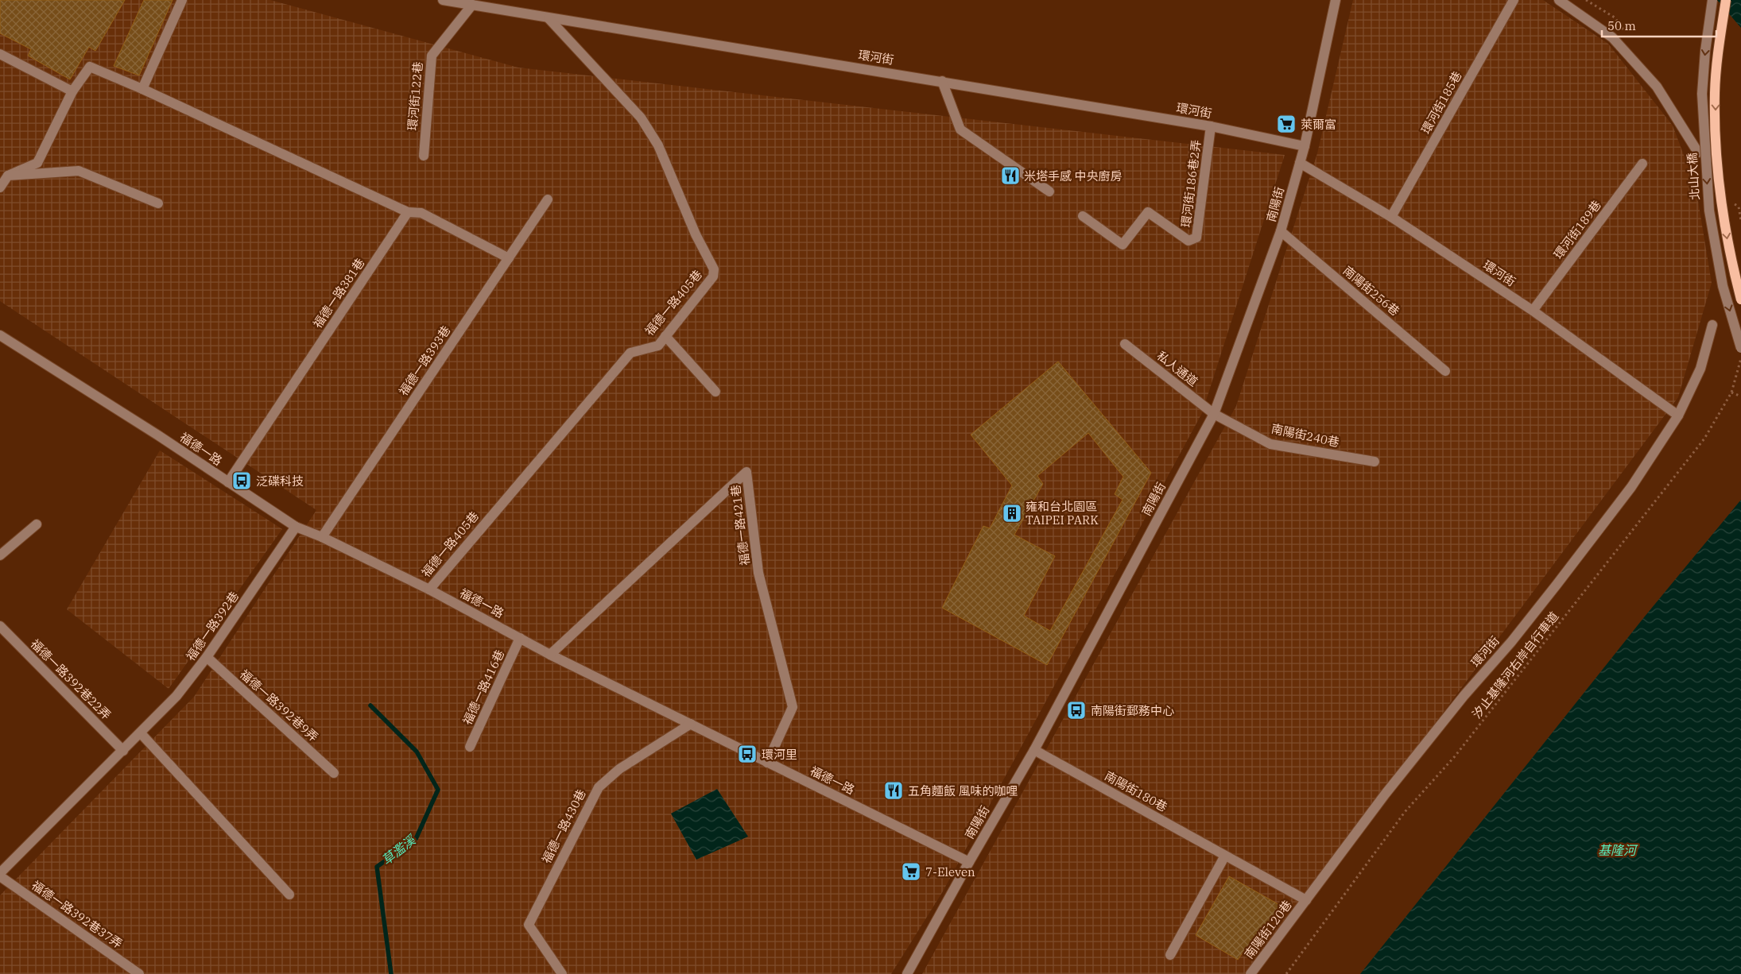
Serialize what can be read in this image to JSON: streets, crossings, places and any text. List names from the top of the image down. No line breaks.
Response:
{"streets":{"main road":["北山大橋"],"street":["環河街","環河街122巷","環河街185巷","環河街186巷2弄","南陽街","環河街189巷","南陽街256巷","福德一路381巷","福德一路405巷","福德一路393巷","私人通道","南陽街240巷","福德一路","福德一路421巷","福德一路392巷","福德一路392巷22弄","福德一路416巷","福德一路392巷9弄","南陽街180巷","福德一路430巷","福德一路392巷37弄","南陽街120巷"],"path":["汐止基隆河右岸自行車道"]},"crossings":[["環河街","環河街122巷"],["環河街","環河街185巷"],["環河街","環河街186巷2弄"],["環河街","南陽街"],["環河街","環河街189巷"],["環河街","福德一路405巷"],["環河街","南陽街180巷"],["環河街","南陽街120巷"],["南陽街","南陽街256巷"],["南陽街","私人通道"],["南陽街","南陽街240巷"],["南陽街","福德一路"],["南陽街","南陽街180巷"],["福德一路381巷","福德一路"],["福德一路405巷","福德一路"],["福德一路393巷","福德一路"],["私人通道","南陽街240巷"],["福德一路","福德一路421巷"],["福德一路","福德一路392巷"],["福德一路","福德一路416巷"],["福德一路","福德一路430巷"],["福德一路392巷","福德一路392巷22弄"],["福德一路392巷","福德一路392巷9弄"],["南陽街180巷","南陽街120巷"]],"one_way":["北山大橋"],"water":["草濫溪","基隆河"],"places":{"supermarket":["萊爾富","7-Eleven"],"restaurant":["米塔手感 中央廚房","五角麵飯 風味的咖哩"],"bus stop":["泛碟科技","南陽街郵務中心","環河里"],"building":["雍和台北園區 TAIPEI PARK"]},"scale_bar":"50 m"}
